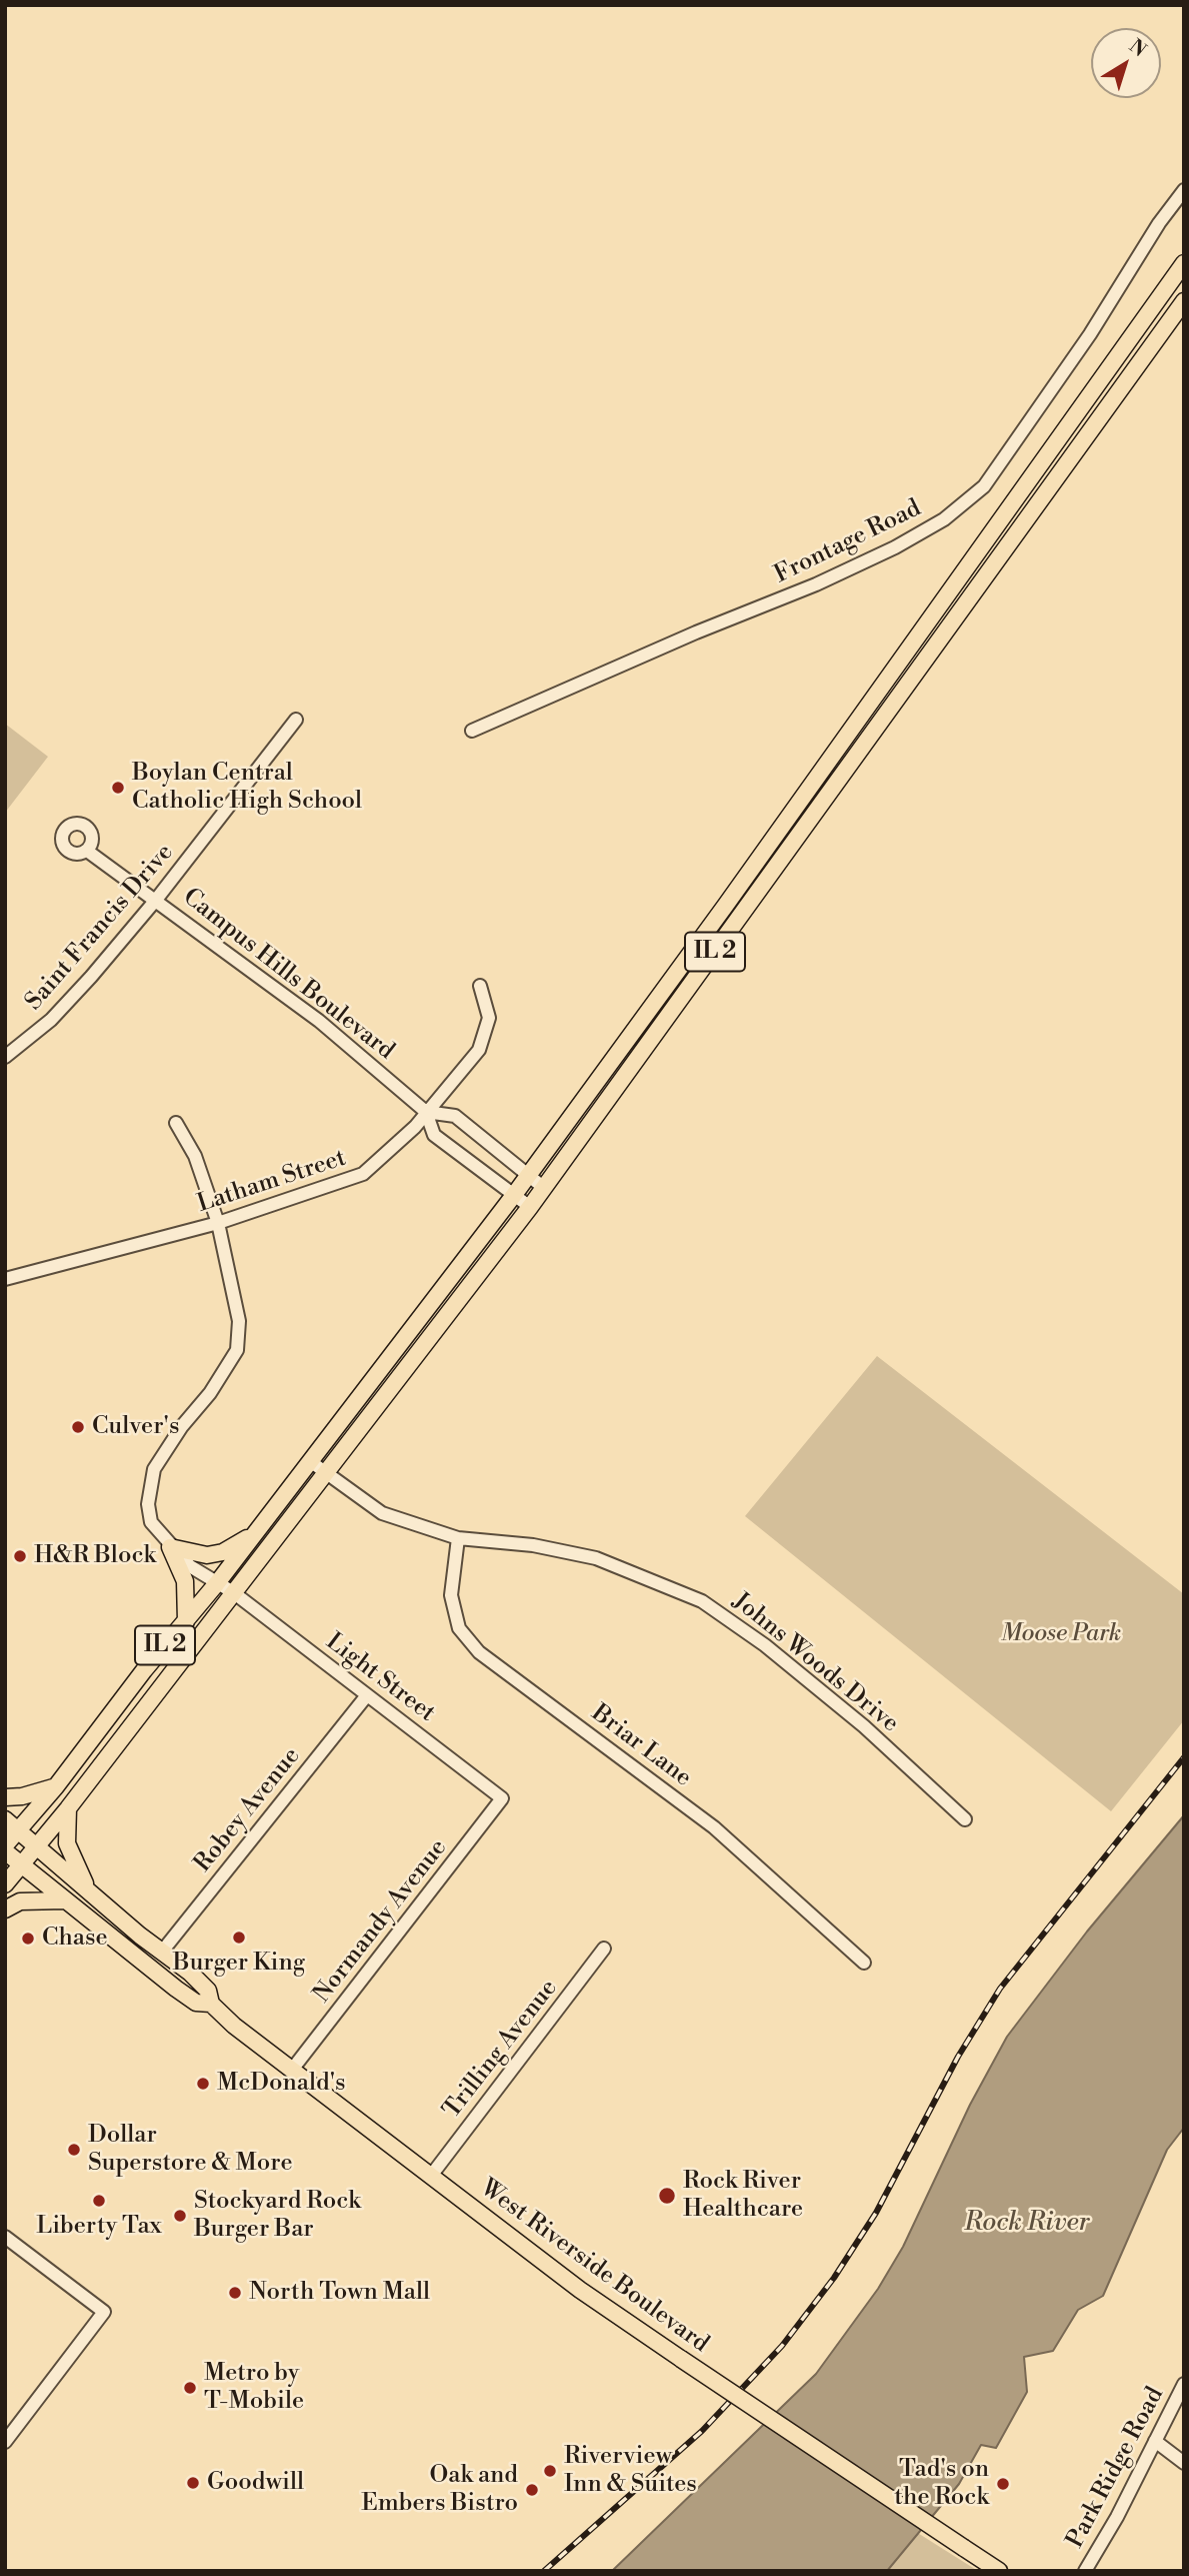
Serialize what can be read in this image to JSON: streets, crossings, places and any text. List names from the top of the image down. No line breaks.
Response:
{"streets":{"main road":["IL 2","West Riverside Boulevard"],"street":["Frontage Road","Saint Francis Drive","Campus Hills Boulevard","Latham Street","Johns Woods Drive","Light Street","Briar Lane","Robey Avenue","Normandy Avenue","Trilling Avenue","Park Ridge Road"]},"crossings":[["Saint Francis Drive","Campus Hills Boulevard"],["IL 2","Campus Hills Boulevard"],["IL 2","Johns Woods Drive"],["IL 2","Light Street"],["IL 2","West Riverside Boulevard"],["Campus Hills Boulevard","Latham Street"],["Latham Street","Light Street"],["Johns Woods Drive","Briar Lane"],["Light Street","Robey Avenue"],["Light Street","Normandy Avenue"],["Robey Avenue","West Riverside Boulevard"],["Normandy Avenue","West Riverside Boulevard"],["Trilling Avenue","West Riverside Boulevard"]],"water":["Rock River"],"parks":["Moose Park"],"places":["Boylan Central Catholic High School","Culver's","H&R Block","Burger King","Chase","McDonald's","Dollar Superstore & More","Rock River Healthcare","Liberty Tax","Stockyard Rock Burger Bar","North Town Mall","Metro by T-Mobile","Riverview Inn & Suites","Goodwill","Tad's on the Rock","Oak and Embers Bistro"],"north":"top right"}
